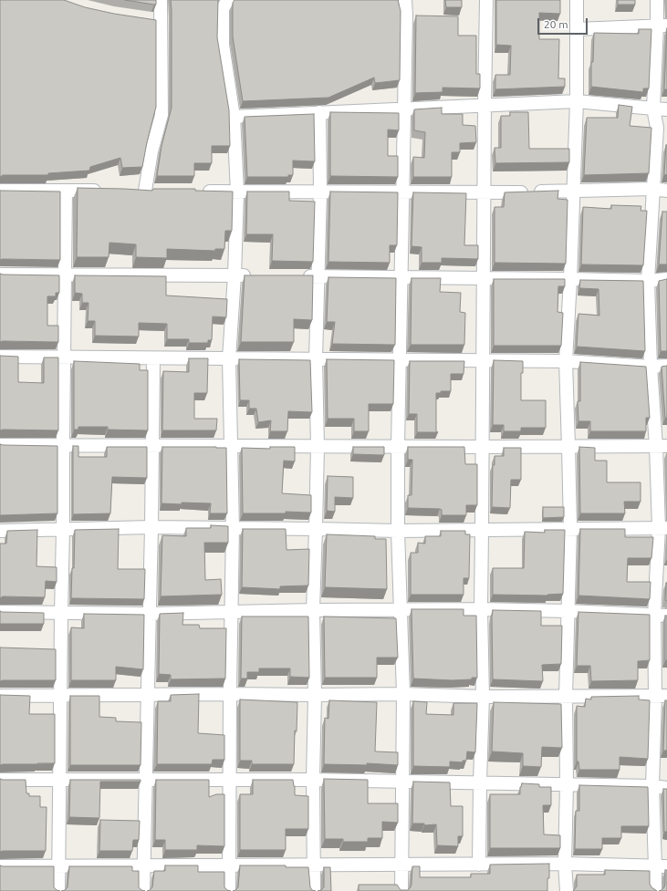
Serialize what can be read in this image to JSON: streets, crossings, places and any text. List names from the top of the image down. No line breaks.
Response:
{"scale_bar":"20 m"}
